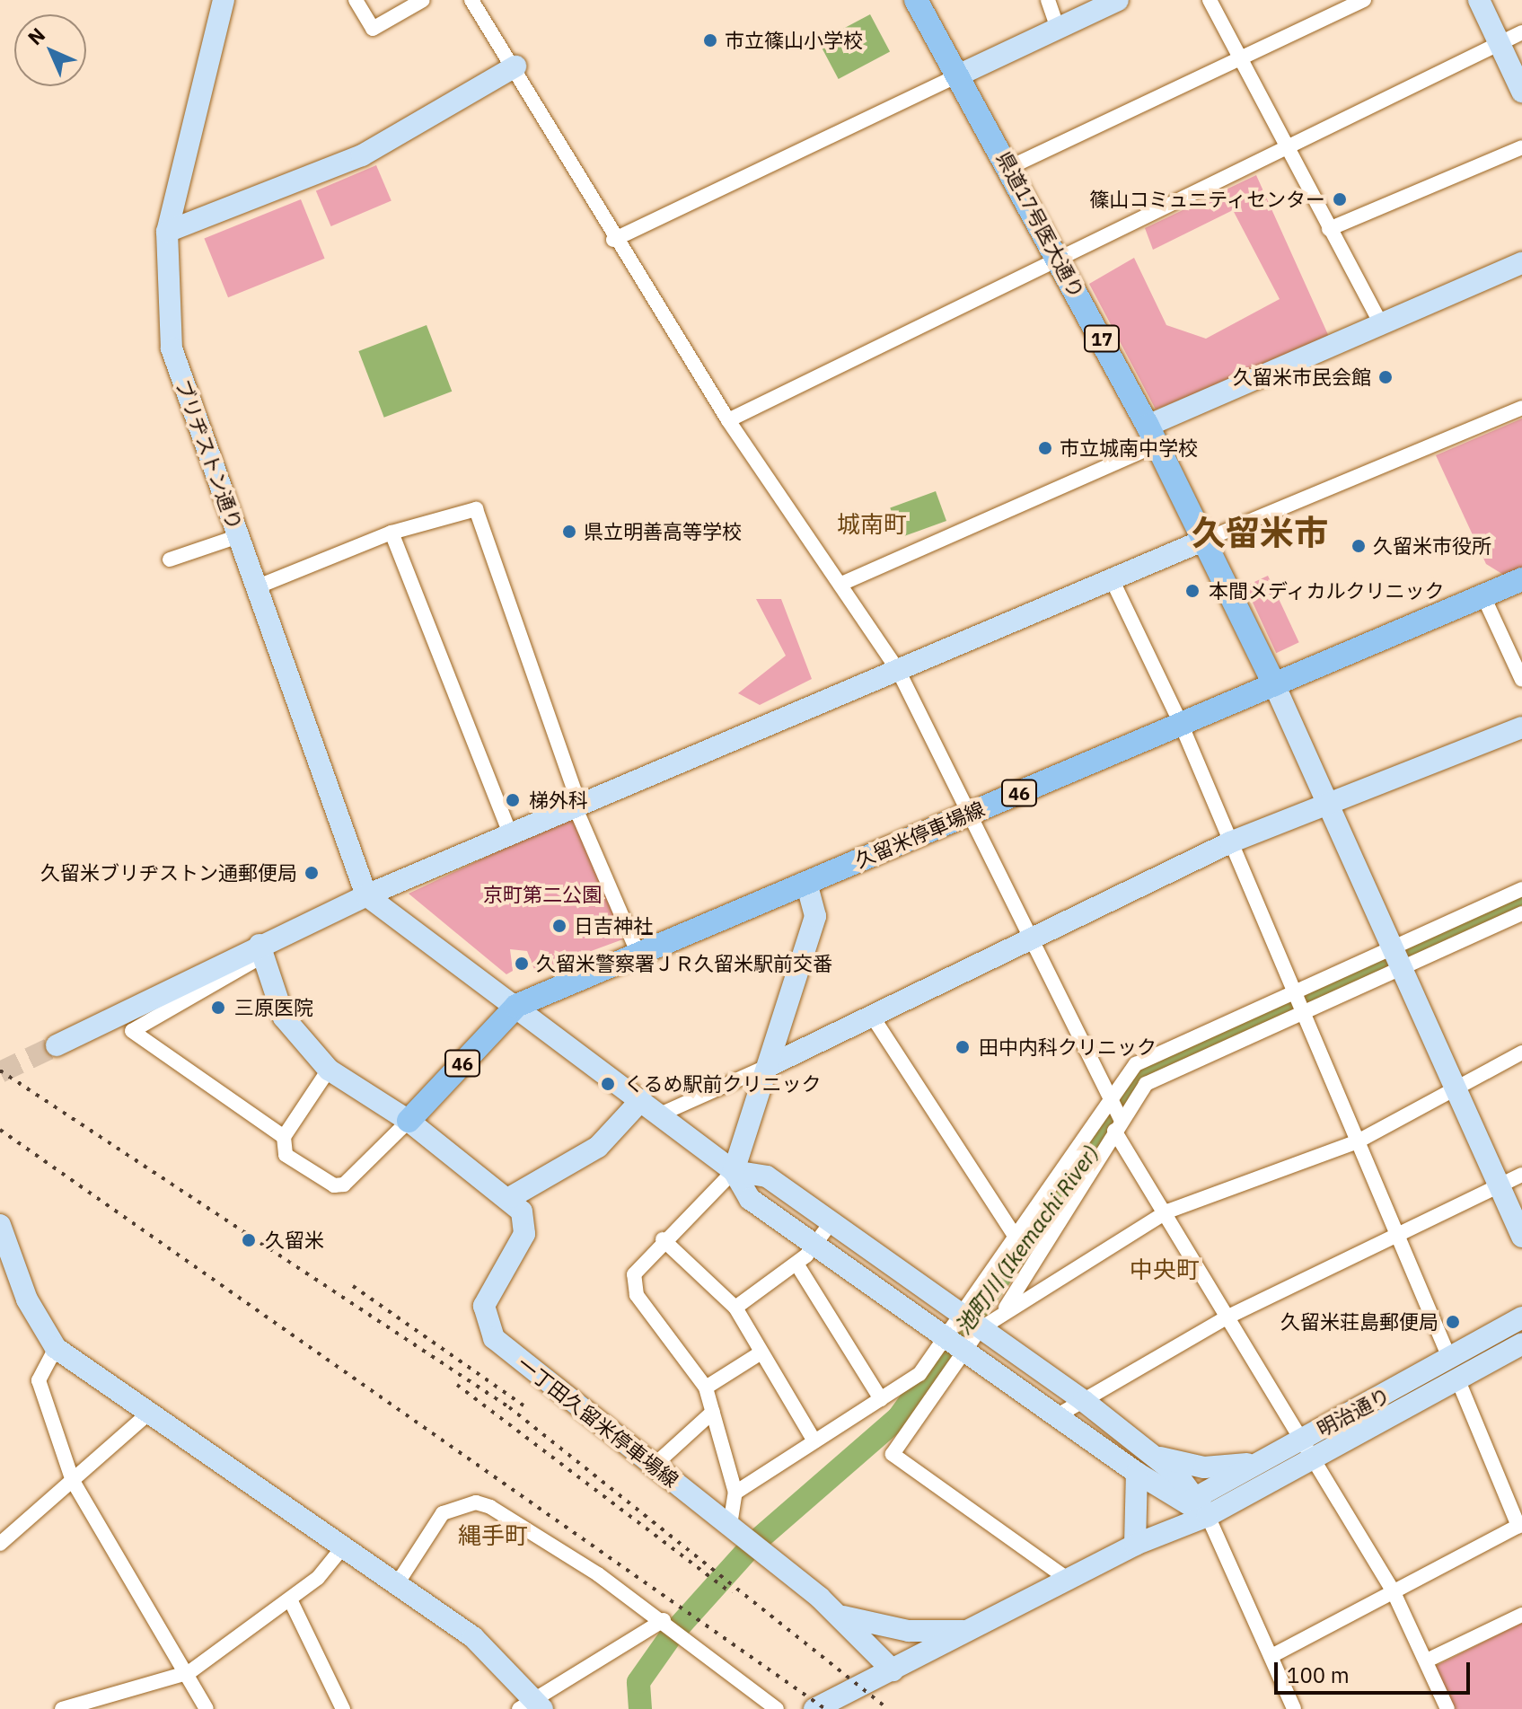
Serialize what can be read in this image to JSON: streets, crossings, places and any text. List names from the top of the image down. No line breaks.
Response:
{"streets":{"main road":["県道17号医大通り","17","46","久留米停車場線"],"street":["ブリヂストン通り","明治通り","一丁田久留米停車場線"]},"crossings":[["県道17号医大通り","久留米停車場線"],["46","久留米停車場線"]],"districts":["城南町","久留米市","中央町","縄手町"],"water":["池町川 (Ikemachi River)"],"parks":["京町第二公園"],"places":["市立篠山小学校","篠山コミュニティセンター","久留米市民会館","市立城南中学校","県立明善高等学校","久留米市役所","本間メディカルクリニック","梯外科","久留米ブリヂストン通郵便局","日吉神社","久留米警察署ＪＲ久留米駅前交番","三原医院","田中内科クリニック","くるめ駅前クリニック","久留米","久留米荘島郵便局"],"scale_bar":"100 m","north":"top left"}
